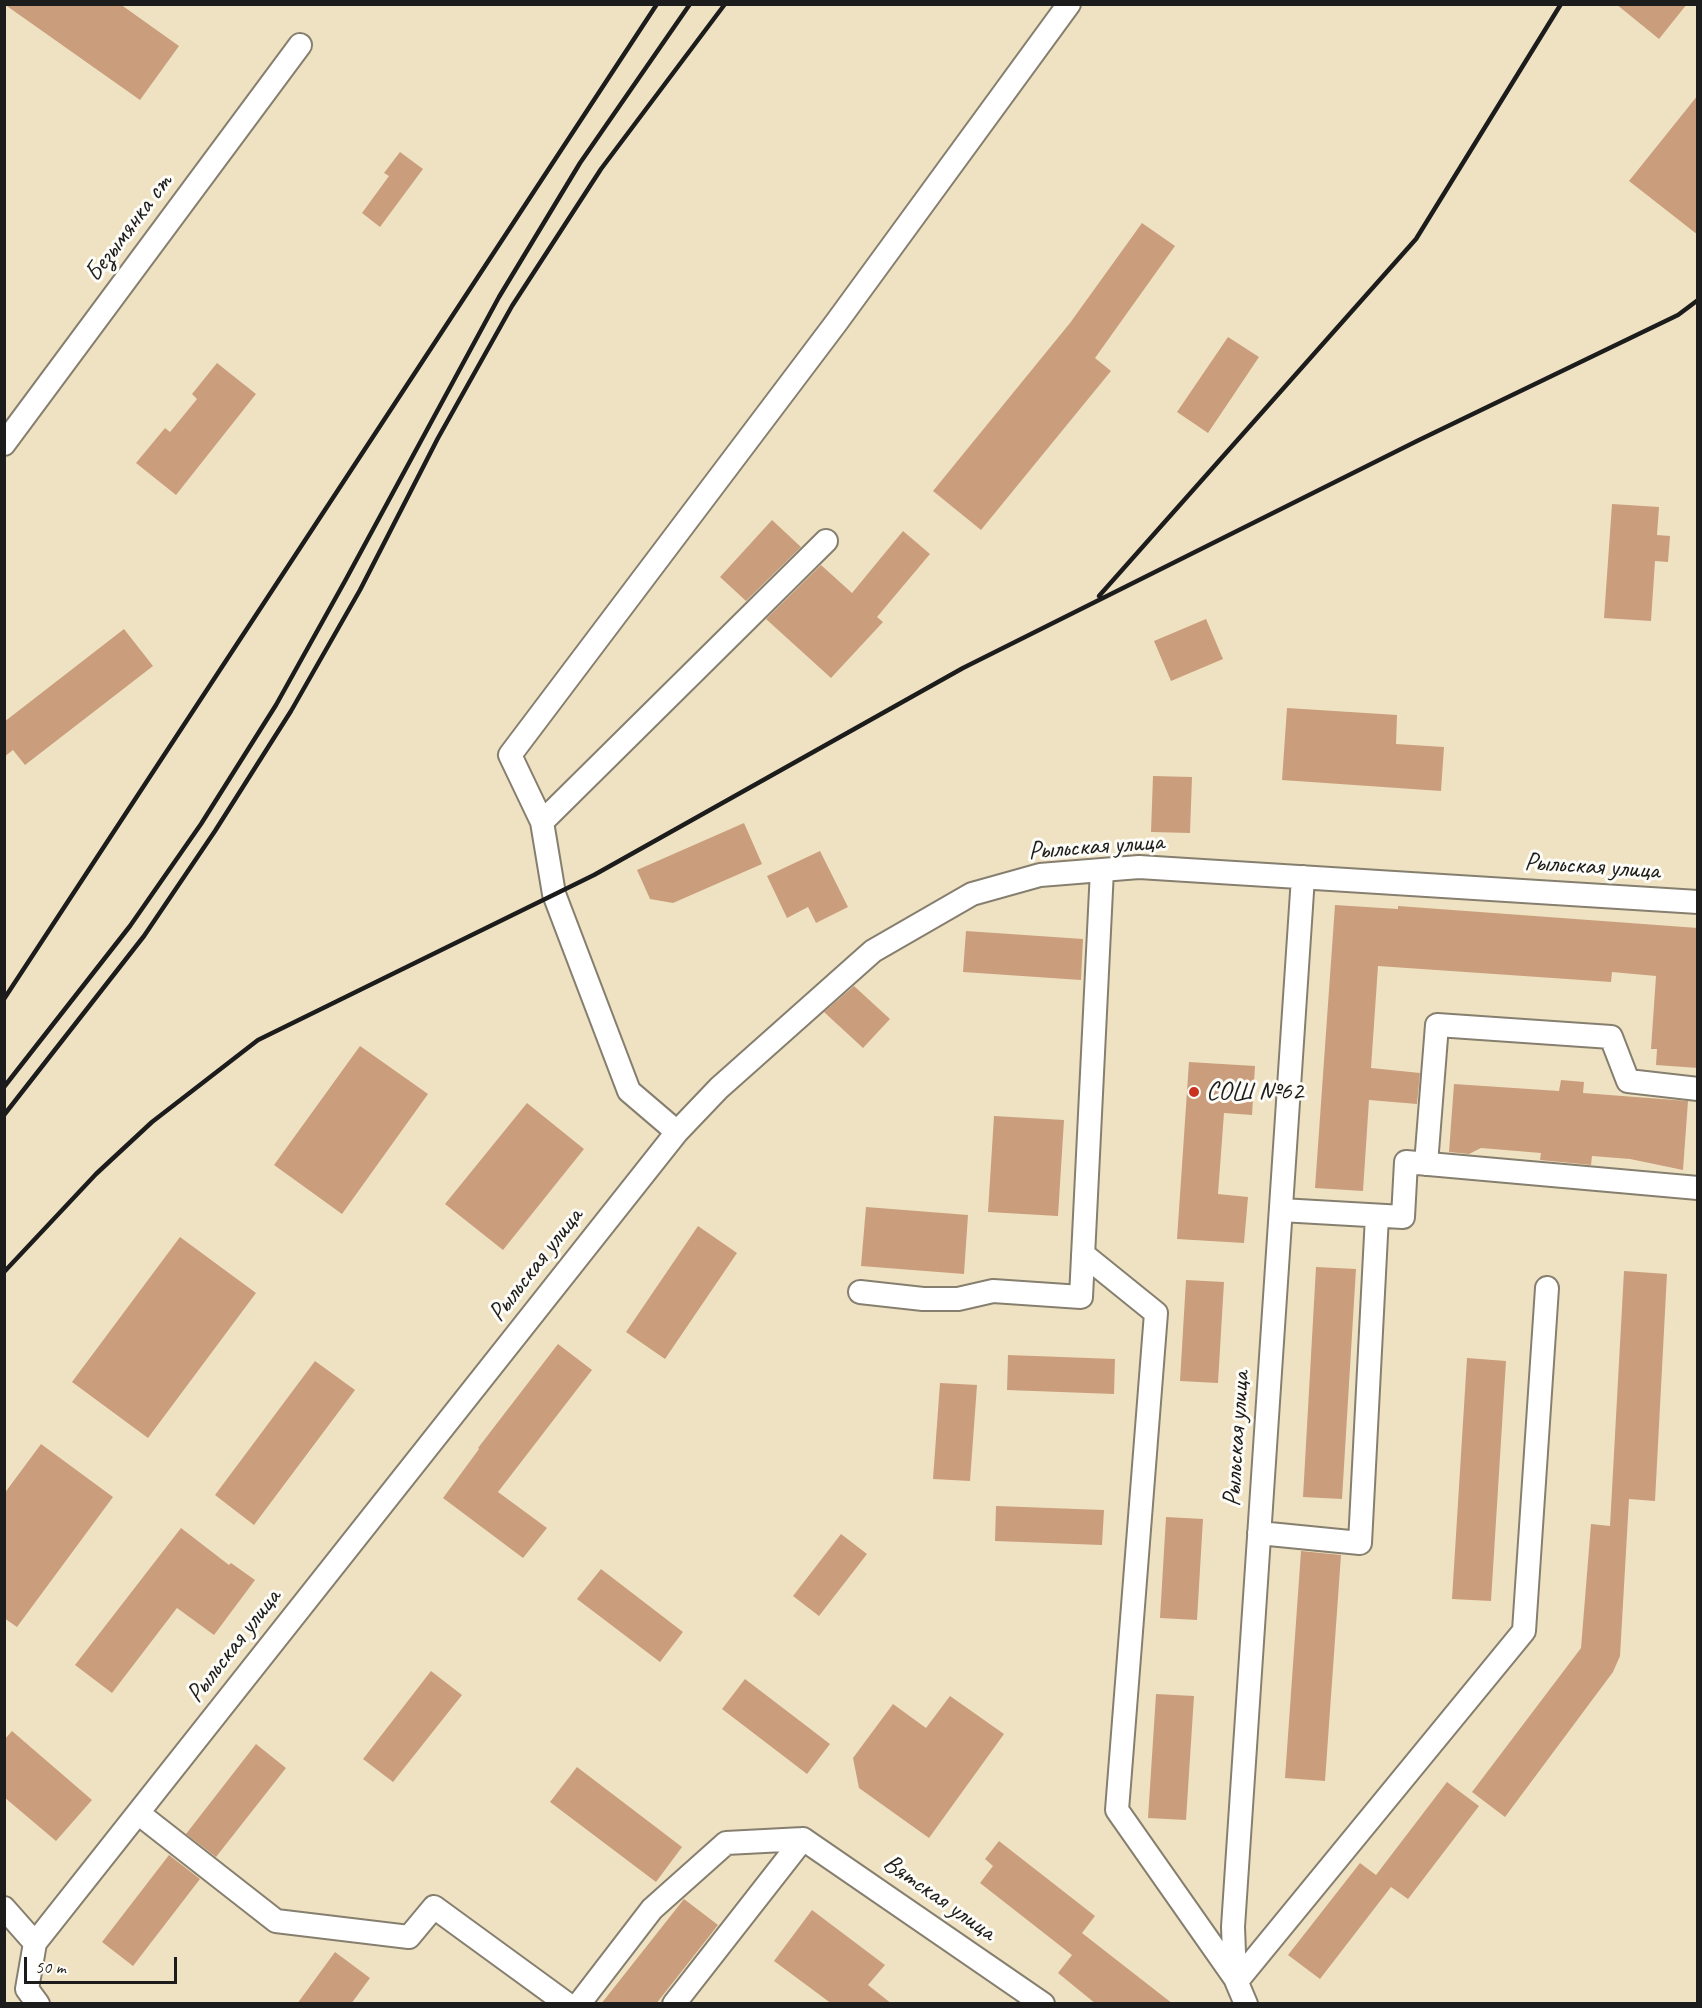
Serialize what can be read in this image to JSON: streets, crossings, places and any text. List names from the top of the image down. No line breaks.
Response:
{"streets":{"street":["Безымянка ст","Рыльская улица","Вятская улица"]},"places":["СОШ №62"],"scale_bar":"50 m"}
